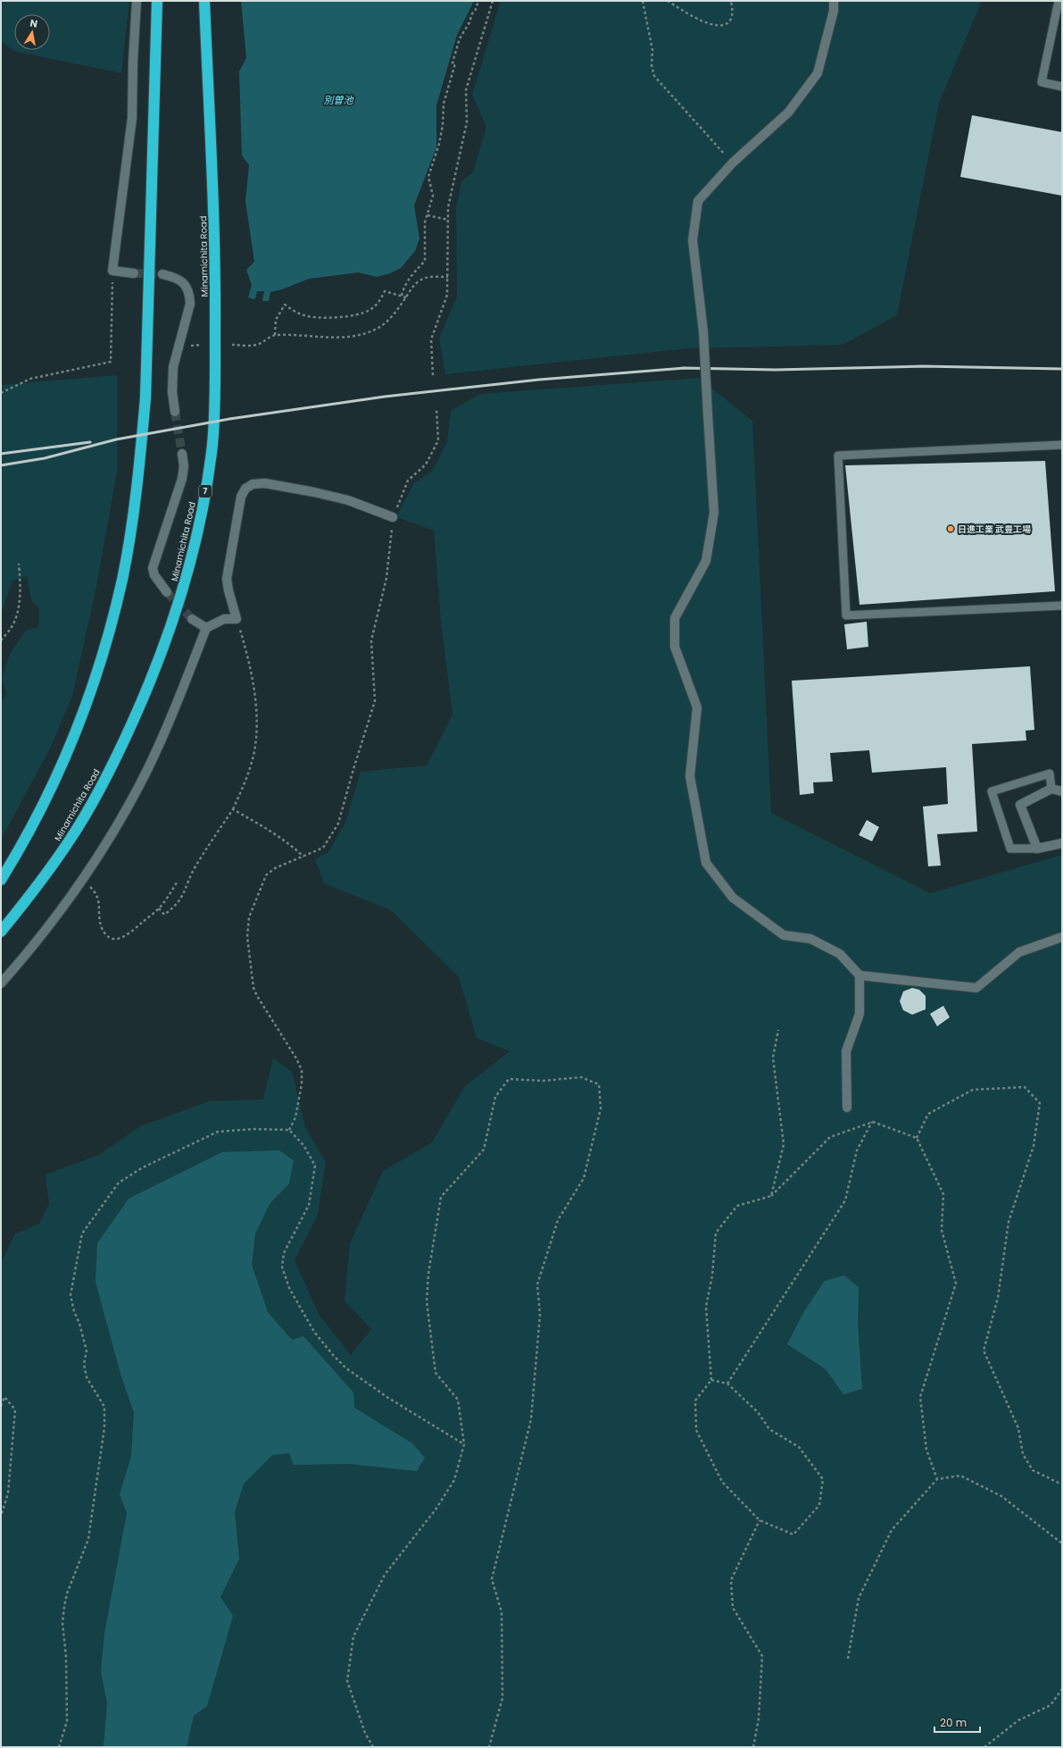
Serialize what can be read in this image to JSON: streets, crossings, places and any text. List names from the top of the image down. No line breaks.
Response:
{"streets":{"highway":["Minamichita Road","7"]},"water":["別曽池"],"places":["日進工業 武豊工場"],"scale_bar":"20 m","north":"top"}
